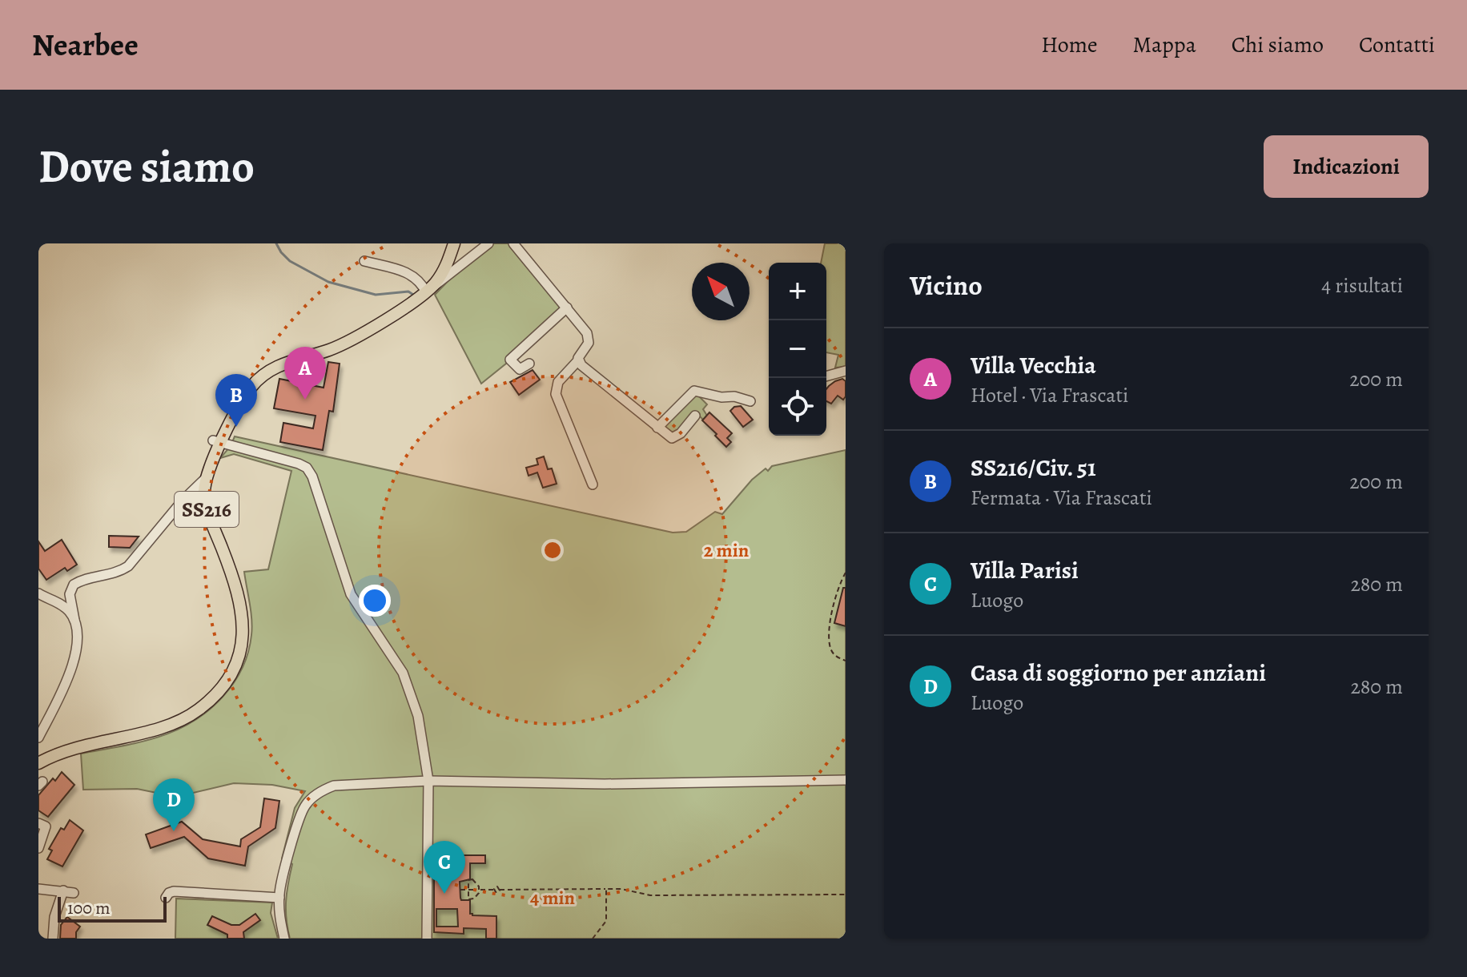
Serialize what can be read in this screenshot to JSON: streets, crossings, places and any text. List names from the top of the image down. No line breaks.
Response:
{"streets":{"main road":["SS216"]},"scale_bar":"100 m","north":"top left","page":{"header":"Nearbee","nav":["Home","Mappa","Chi siamo","Contatti"],"buttons":"Indicazioni","title":"Dove siamo","heading":["Vicino","4 risultati"],"map_buttons":["+","−"],"list":[{"mark":"A","name":"Villa Vecchia","note":"Hotel · Via Frascati","value":"200 m"},{"mark":"B","name":"SS216/Civ. 51","note":"Fermata · Via Frascati","value":"200 m"},{"mark":"C","name":"Villa Parisi","note":"Luogo","value":"280 m"},{"mark":"D","name":"Casa di soggiorno per anziani","note":"Luogo","value":"280 m"}],"pins":["A","B","D","C"],"scale":"100 m"},"rings":["2 min","4 min"]}
